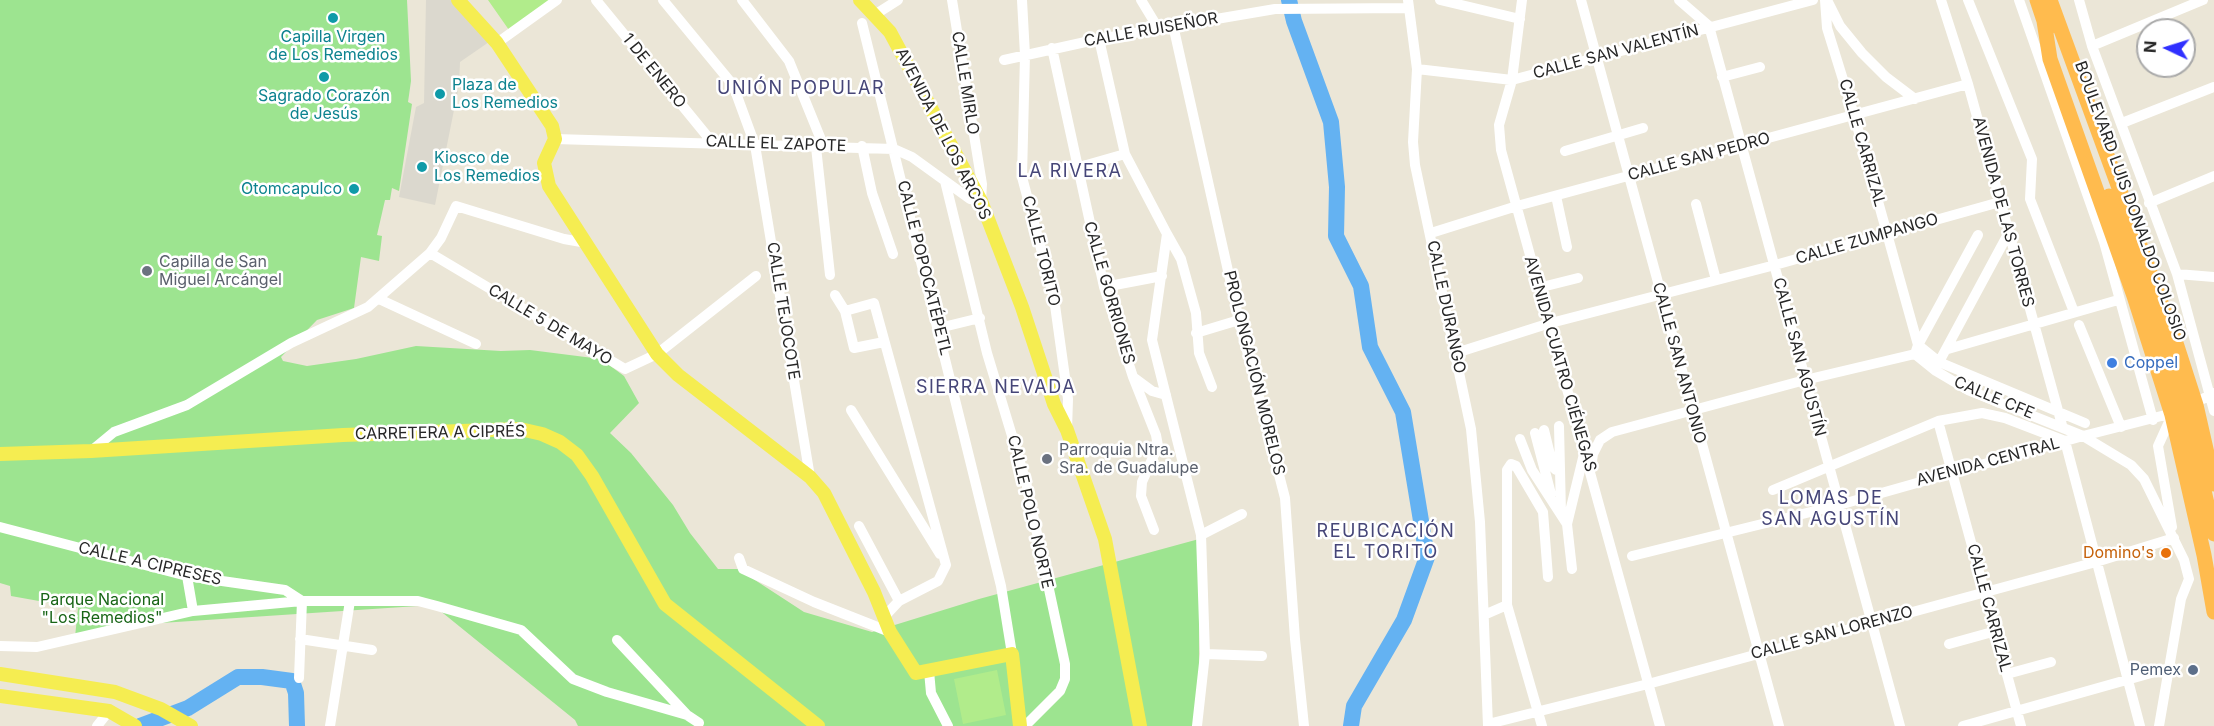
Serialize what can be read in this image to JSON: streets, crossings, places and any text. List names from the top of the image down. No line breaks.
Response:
{"streets":{"highway":["BOULEVARD LUIS DONALDO COLOSIO"],"main road":["AVENIDA DE LOS ARCOS","CALLE POPOCATÉPETL","CARRETERA A CIPRÉS"],"street":["CALLE RUISEÑOR","CALLE SAN VALENTÍN","1 DE ENERO","CALLE MIRLO","CALLE CARRIZAL","CALLE EL ZAPOTE","CALLE SAN PEDRO","AVENIDA DE LAS TORRES","CALLE ZUMPANGO","CALLE TORITO","CALLE GORRIONES","CALLE DURANGO","CALLE TEJOCOTE","CALLE 5 DE MAYO","CALLE SAN AGUSTÍN","CALLE SAN ANTONIO","AVENIDA CUATRO CIÉNEGAS","PROLONGACIÓN MORELOS","CALLE CFE","AVENIDA CENTRAL","CALLE POLO NORTE","CALLE A CIPRESES","CALLE SAN LORENZO"]},"crossings":[["CALLE RUISEÑOR","CALLE TORITO"],["CALLE RUISEÑOR","CALLE GORRIONES"],["CALLE RUISEÑOR","CALLE DURANGO"],["CALLE RUISEÑOR","PROLONGACIÓN MORELOS"],["CALLE SAN VALENTÍN","CALLE DURANGO"],["CALLE SAN VALENTÍN","CALLE SAN AGUSTÍN"],["CALLE SAN VALENTÍN","CALLE SAN ANTONIO"],["CALLE SAN VALENTÍN","AVENIDA CUATRO CIÉNEGAS"],["1 DE ENERO","CALLE EL ZAPOTE"],["CALLE MIRLO","AVENIDA DE LOS ARCOS"],["CALLE MIRLO","CALLE EL ZAPOTE"],["AVENIDA DE LOS ARCOS","CALLE EL ZAPOTE"],["AVENIDA DE LOS ARCOS","CALLE TORITO"],["CALLE CARRIZAL","CALLE SAN PEDRO"],["CALLE CARRIZAL","CALLE ZUMPANGO"],["CALLE CARRIZAL","CALLE CFE"],["CALLE CARRIZAL","AVENIDA CENTRAL"],["CALLE CARRIZAL","CALLE SAN LORENZO"],["CALLE EL ZAPOTE","CALLE POPOCATÉPETL"],["CALLE EL ZAPOTE","CALLE TEJOCOTE"],["CALLE EL ZAPOTE","CALLE POLO NORTE"],["CALLE SAN PEDRO","AVENIDA DE LAS TORRES"],["CALLE SAN PEDRO","CALLE DURANGO"],["CALLE SAN PEDRO","CALLE SAN AGUSTÍN"],["CALLE SAN PEDRO","CALLE SAN ANTONIO"],["CALLE SAN PEDRO","AVENIDA CUATRO CIÉNEGAS"],["AVENIDA DE LAS TORRES","CALLE ZUMPANGO"],["AVENIDA DE LAS TORRES","CALLE CFE"],["CALLE ZUMPANGO","CALLE DURANGO"],["CALLE ZUMPANGO","CALLE SAN AGUSTÍN"],["CALLE ZUMPANGO","CALLE SAN ANTONIO"],["CALLE ZUMPANGO","AVENIDA CUATRO CIÉNEGAS"],["CALLE DURANGO","CALLE SAN LORENZO"],["CALLE SAN AGUSTÍN","AVENIDA CENTRAL"],["CALLE SAN AGUSTÍN","CALLE SAN LORENZO"],["CALLE SAN ANTONIO","AVENIDA CENTRAL"],["CALLE SAN ANTONIO","CALLE SAN LORENZO"],["AVENIDA CUATRO CIÉNEGAS","CALLE SAN LORENZO"],["CALLE CFE","AVENIDA CENTRAL"],["CALLE CFE","CALLE SAN LORENZO"]],"districts":["UNIÓN POPULAR","LA RIVERA","SIERRA NEVADA","LOMAS DE SAN AGUSTÍN","REUBICACIÓN EL TORITO"],"parks":["Parque Nacional \"Los Remedios\""],"places":["Capilla Virgen de Los Remedios","Sagrado Corazón de Jesús","Plaza de Los Remedios","Kiosco de Los Remedios","Otomcapulco","Capilla de San Miguel Arcángel","Coppel","Parroquia Ntra. Sra. de Guadalupe","Domino's","Pemex"],"north":"left"}
